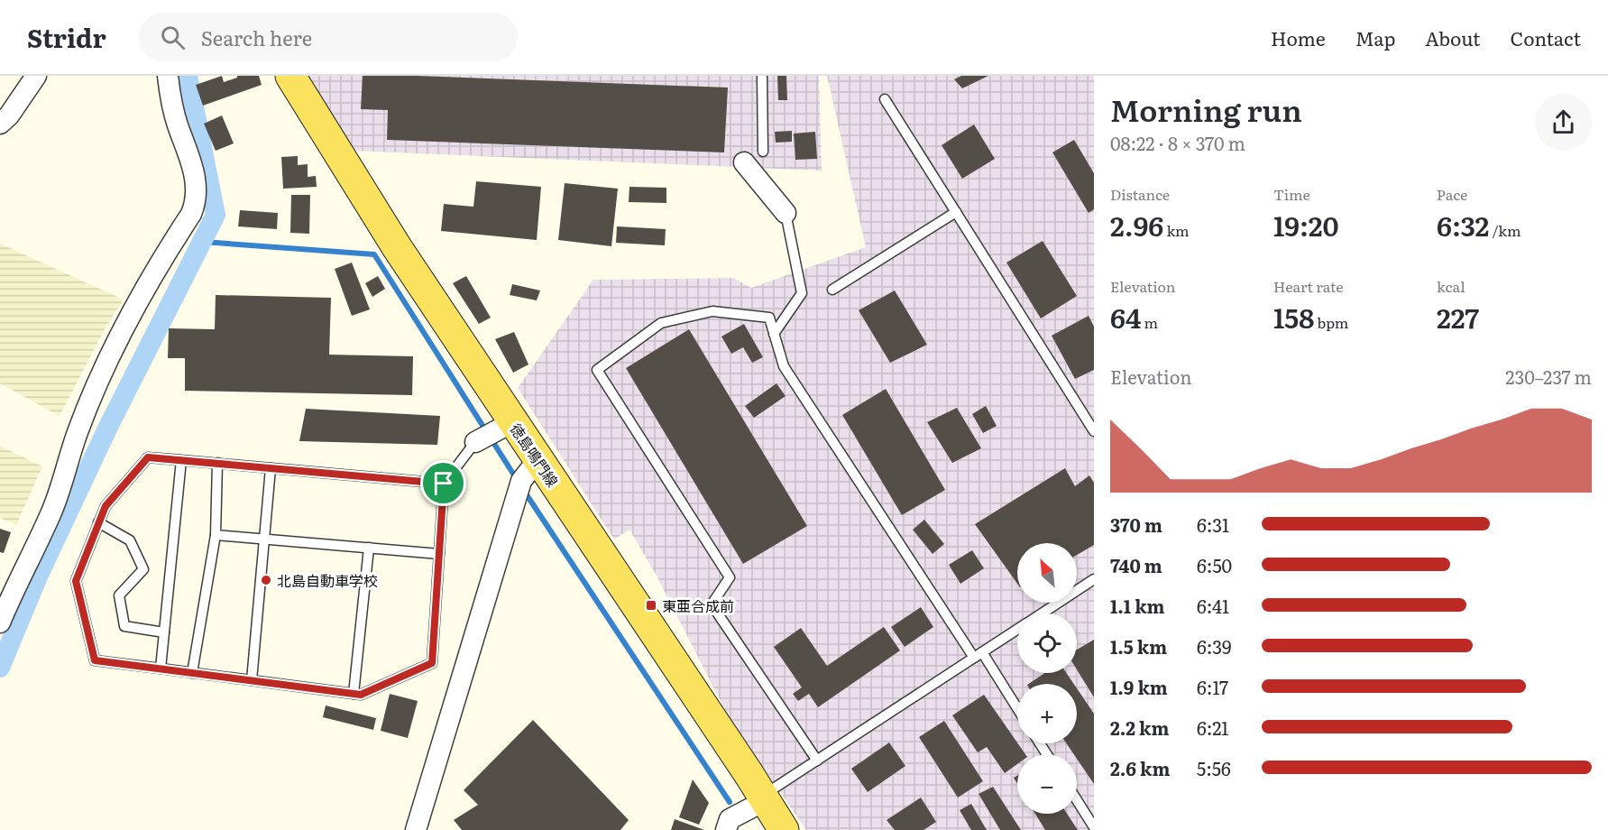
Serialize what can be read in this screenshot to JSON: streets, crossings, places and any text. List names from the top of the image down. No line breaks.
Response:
{"streets":{"main road":["徳島鳴門線"]},"places":{"other":["北島自動車学校"],"transit":["東亜合成前"]},"north":"top left","page":{"header":"Stridr","search":"Search here","nav":["Home","Map","About","Contact"],"heading":["Morning run","08:22 · 8 × 370 m"],"stats":[["Distance","2.96 km"],["Time","19:20"],["Pace","6:32 /km"],["Elevation","64 m"],["Heart rate","158 bpm"],["kcal","227"]],"chart":["Elevation","230–237 m"],"list":[{"name":"370 m","note":"6:31"},{"name":"740 m","note":"6:50"},{"name":"1.1 km","note":"6:41"},{"name":"1.5 km","note":"6:39"},{"name":"1.9 km","note":"6:17"},{"name":"2.2 km","note":"6:21"},{"name":"2.6 km","note":"5:56"}],"map_buttons":["+","−"]}}
